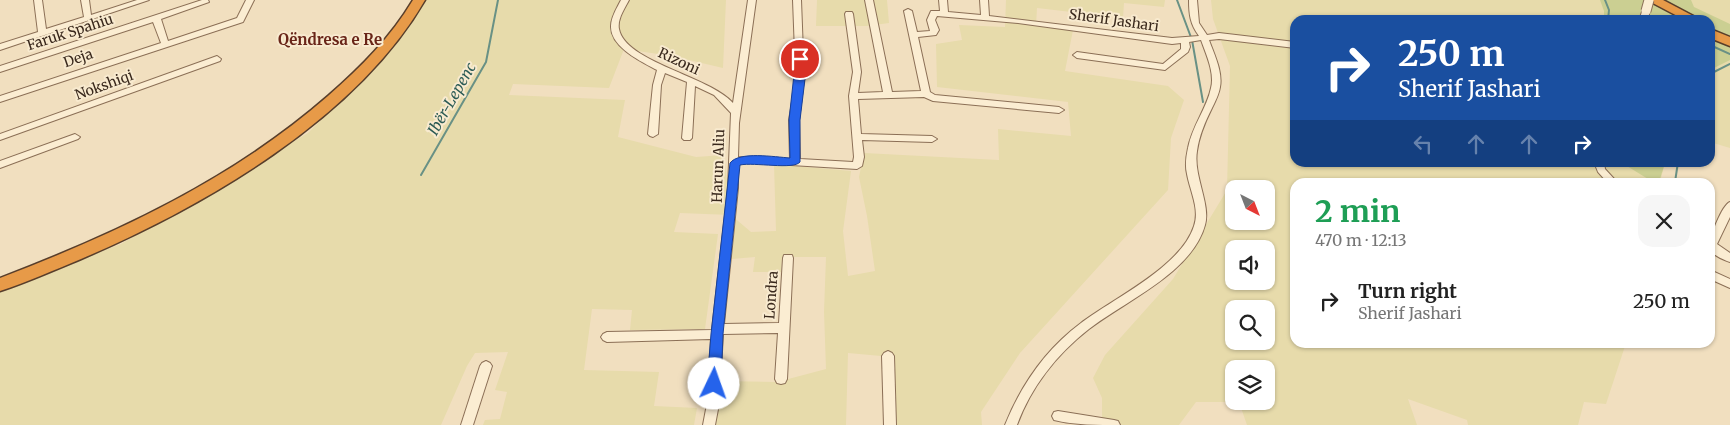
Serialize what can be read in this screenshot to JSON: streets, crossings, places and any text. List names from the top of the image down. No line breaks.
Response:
{"streets":{"street":["Sherif Jashari","Faruk Spahiu","Deja","Rizoni","Nokshiqi","Harun Aliu","Londra"]},"crossings":[["Rizoni","Harun Aliu"],["Harun Aliu","Londra"]],"districts":["Qëndresa e Re"],"water":["Ibër-Lepenc"],"north":"bottom right","page":{"turn":["250 m","Sherif Jashari"],"heading":["2 min","470 m · 12:13"],"list":[{"name":"Turn right","note":"Sherif Jashari","value":"250 m"}]}}
